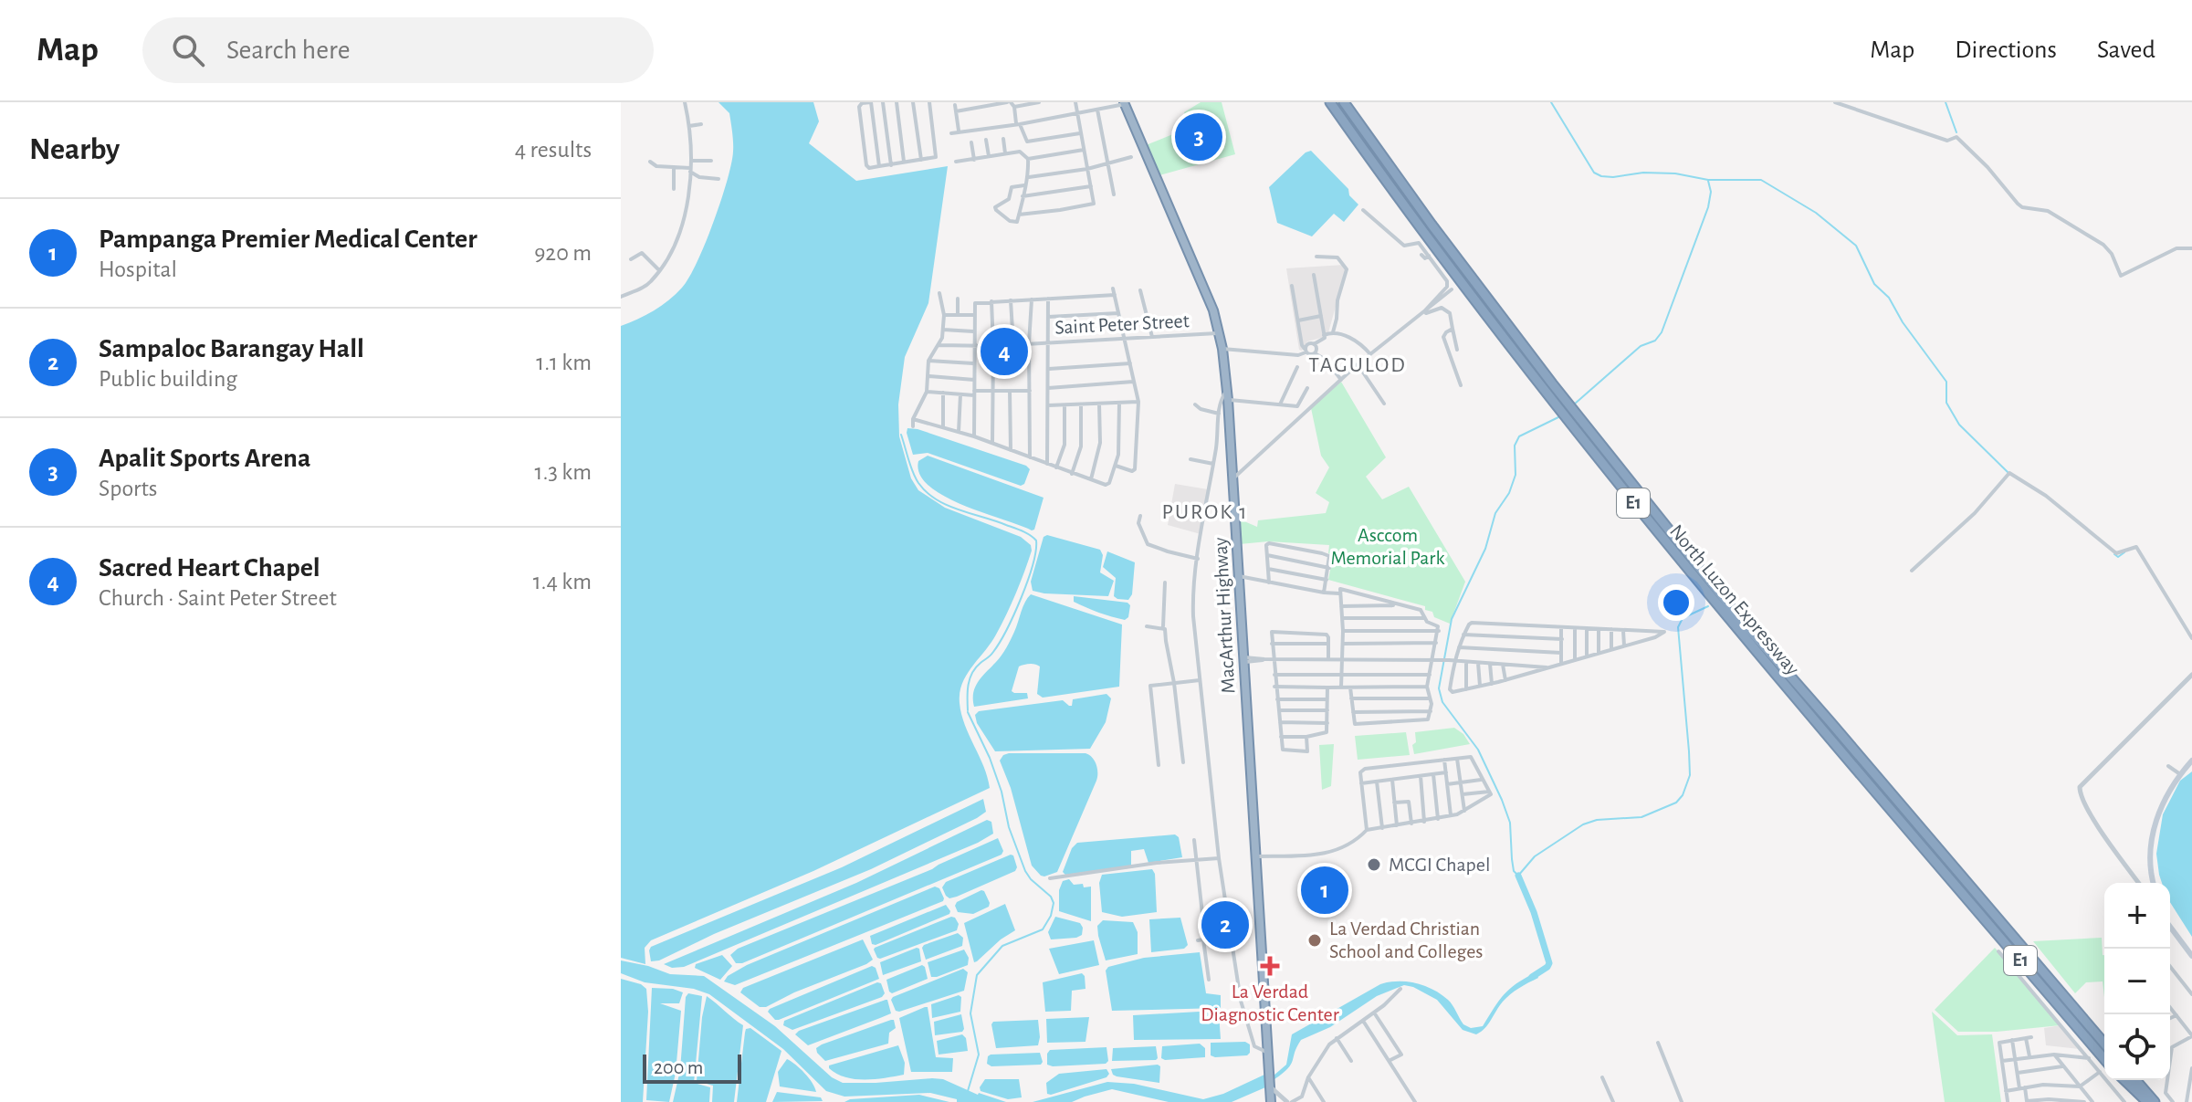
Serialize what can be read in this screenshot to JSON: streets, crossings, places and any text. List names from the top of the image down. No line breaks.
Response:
{"streets":{"highway":["E1","North Luzon Expressway","MacArthur Highway"],"street":["Saint Peter Street"]},"crossings":[["Saint Peter Street","MacArthur Highway"]],"districts":["TAGULOD","PUROK 1"],"parks":["Asccom Memorial Park"],"places":{"other":["MCGI Chapel","La Verdad Christian School and Colleges"],"health":["La Verdad Diagnostic Center"]},"scale_bar":"200 m","page":{"header":"Map","search":"Search here","nav":["Map","Directions","Saved"],"heading":["Nearby","4 results"],"pins":["3","4","1","2"],"list":[{"mark":"1","name":"Pampanga Premier Medical Center","note":"Hospital","value":"920 m"},{"mark":"2","name":"Sampaloc Barangay Hall","note":"Public building","value":"1.1 km"},{"mark":"3","name":"Apalit Sports Arena","note":"Sports","value":"1.3 km"},{"mark":"4","name":"Sacred Heart Chapel","note":"Church · Saint Peter Street","value":"1.4 km"}],"map_buttons":["+","−"],"scale":"200 m"}}
